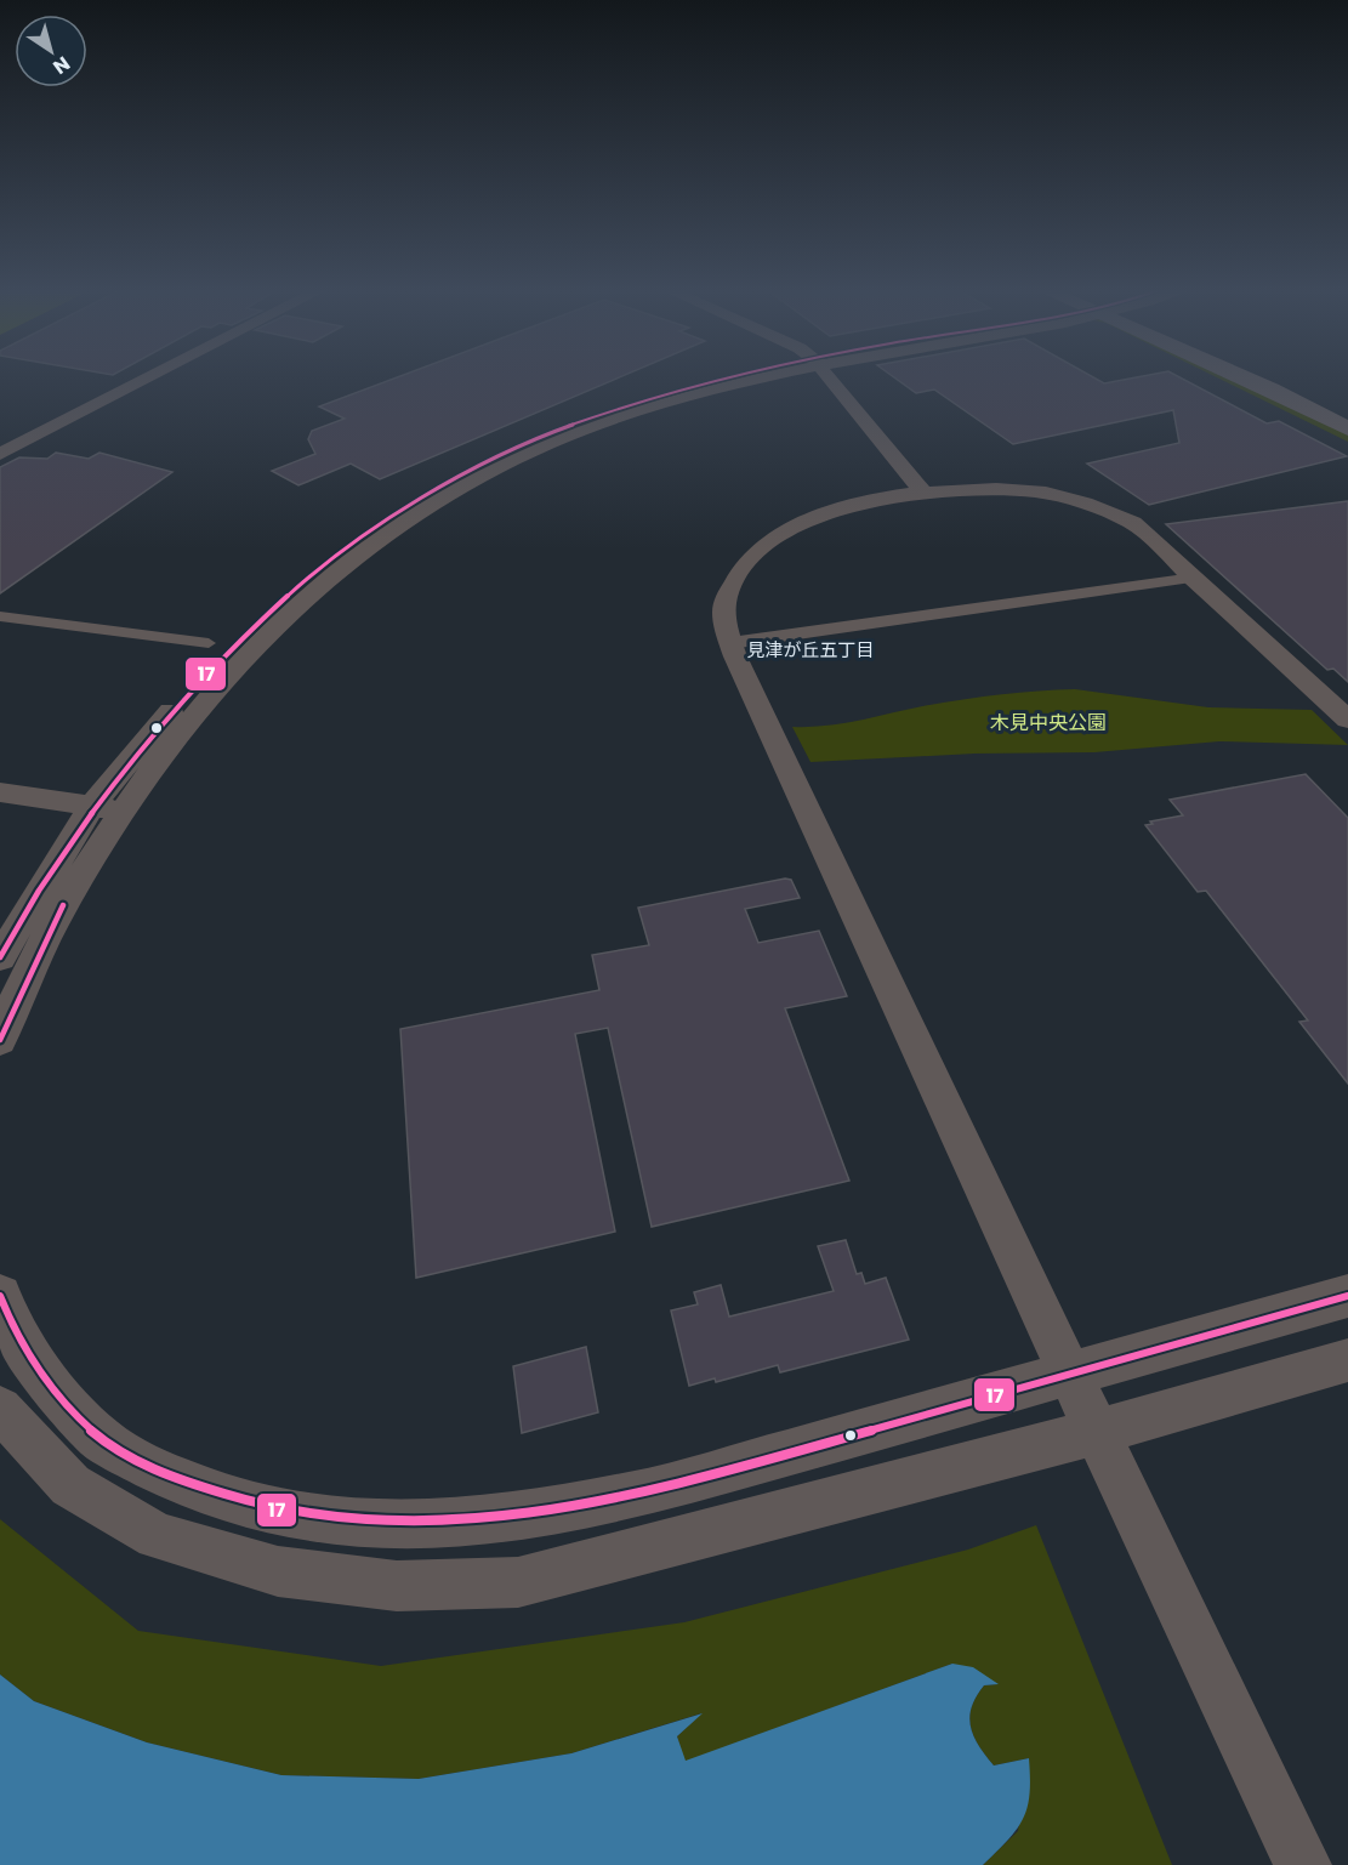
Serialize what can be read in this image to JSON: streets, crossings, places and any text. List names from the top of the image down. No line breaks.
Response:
{"districts":["見津が丘五丁目"],"parks":["木見中央公園"],"lines":["transit line 17"],"north":"bottom right"}
